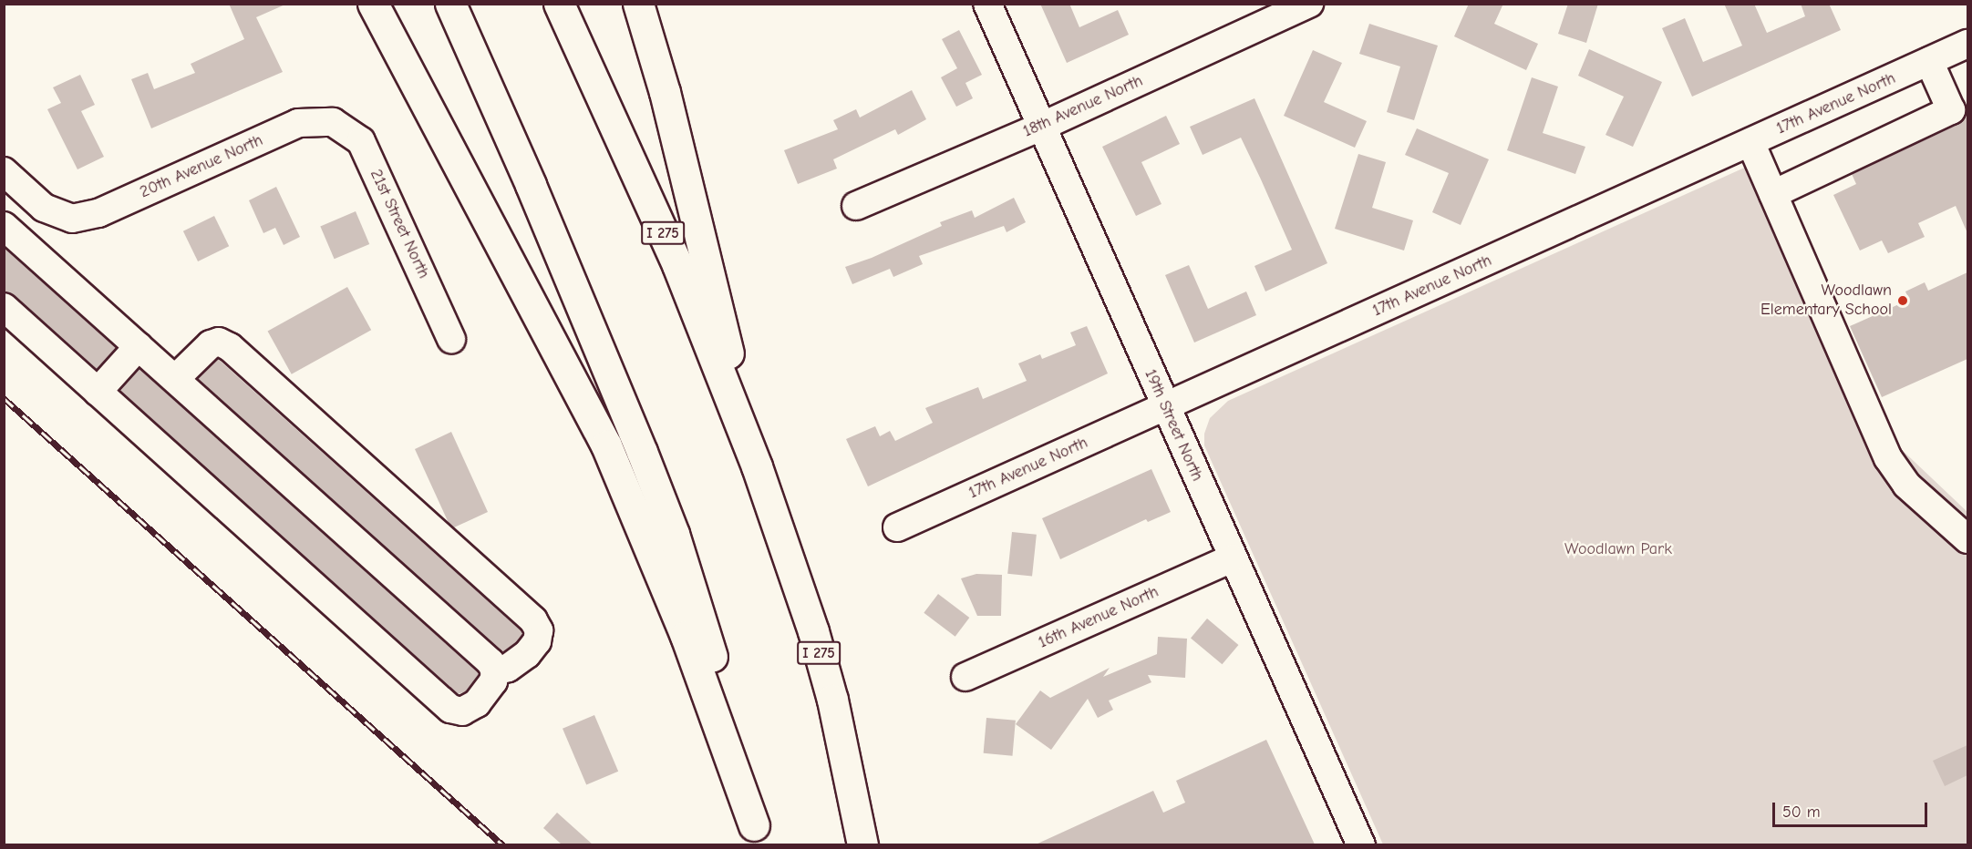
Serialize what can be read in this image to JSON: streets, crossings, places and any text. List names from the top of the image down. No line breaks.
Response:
{"streets":{"highway":["I 275"],"street":["17th Avenue North","18th Avenue North","20th Avenue North","21st Street North","19th Street North","16th Avenue North"]},"crossings":[["17th Avenue North","19th Street North"],["18th Avenue North","19th Street North"],["20th Avenue North","21st Street North"],["19th Street North","16th Avenue North"]],"parks":["Woodlawn Park"],"places":["Woodlawn Elementary School"],"scale_bar":"50 m"}
